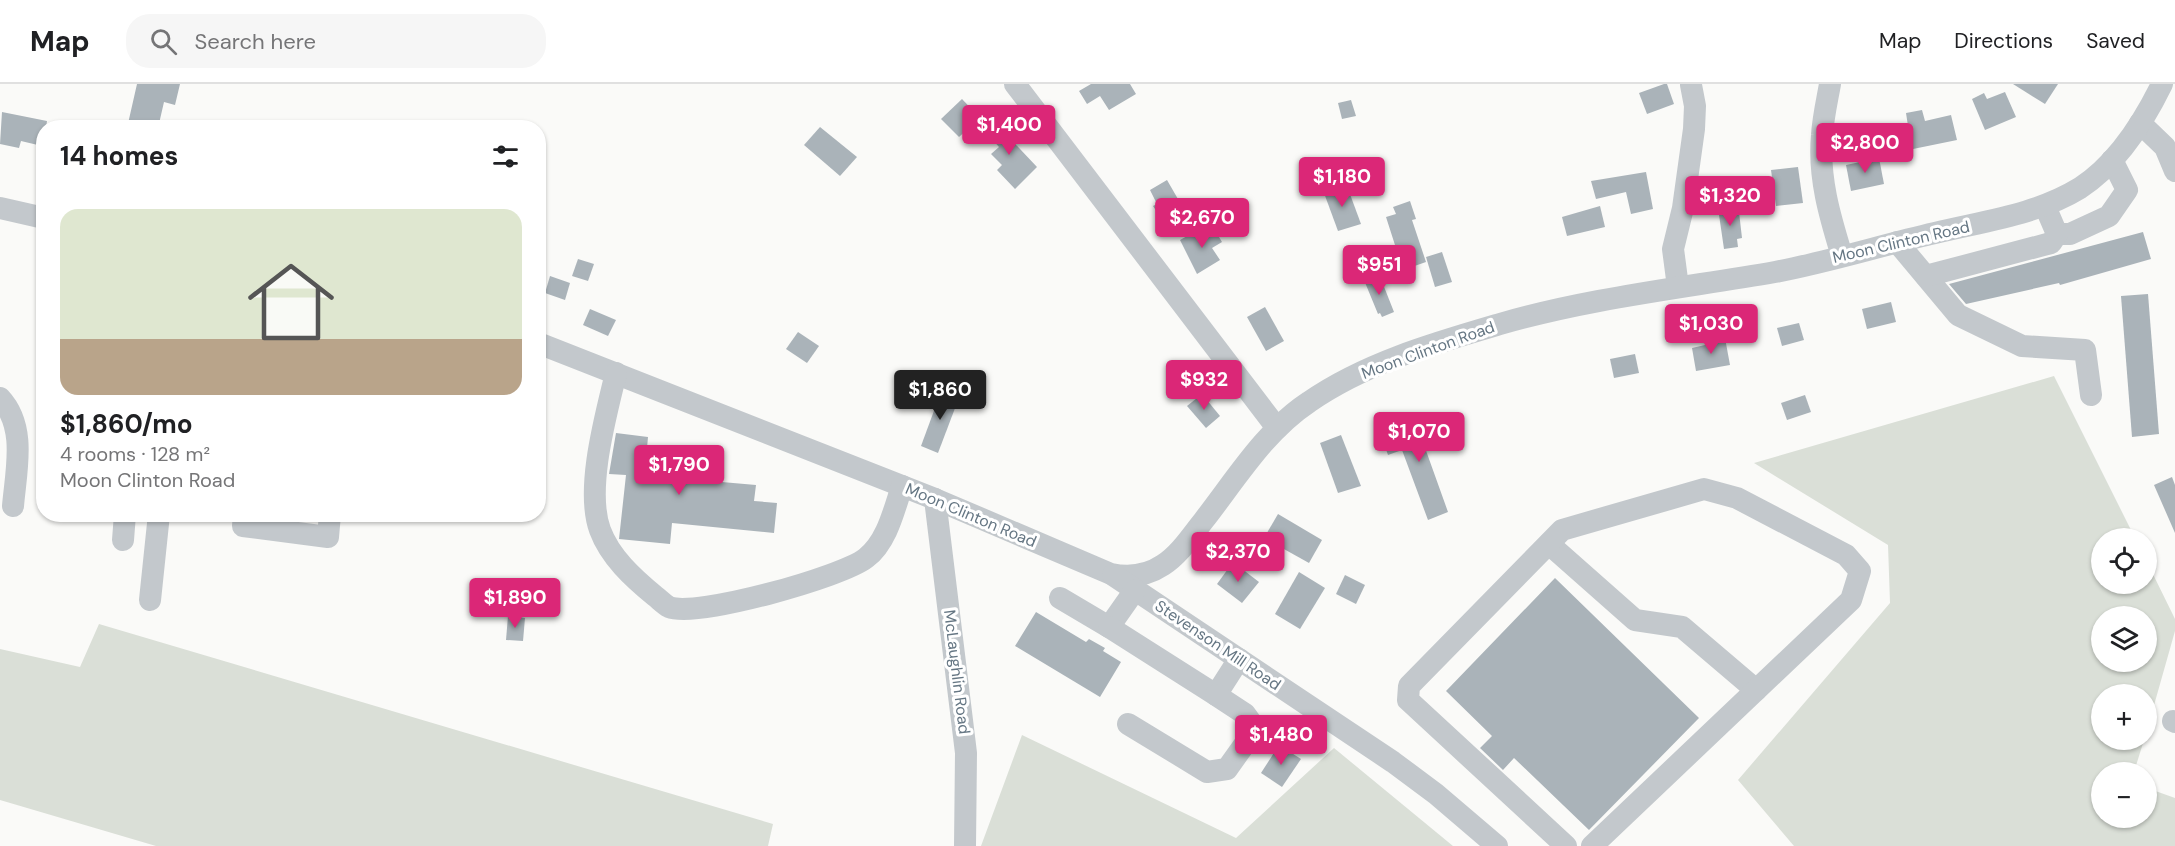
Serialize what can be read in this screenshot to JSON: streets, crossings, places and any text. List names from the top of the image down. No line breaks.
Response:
{"streets":{"street":["Moon Clinton Road","Stevenson Mill Road","McLaughlin Road"]},"crossings":[["Moon Clinton Road","Stevenson Mill Road"],["Moon Clinton Road","McLaughlin Road"]],"page":{"header":"Map","search":"Search here","nav":["Map","Directions","Saved"],"price":["$1,400","$2,800","$1,180","$1,320","$2,670","$951","$1,030","$932","$1,860","$1,070","$1,790","$2,370","$1,890","$1,480"],"heading":"14 homes","list":[{"name":"$1,860/mo","note":"4 rooms · 128 m² · Moon Clinton Road"}],"map_buttons":["+","−"]}}
